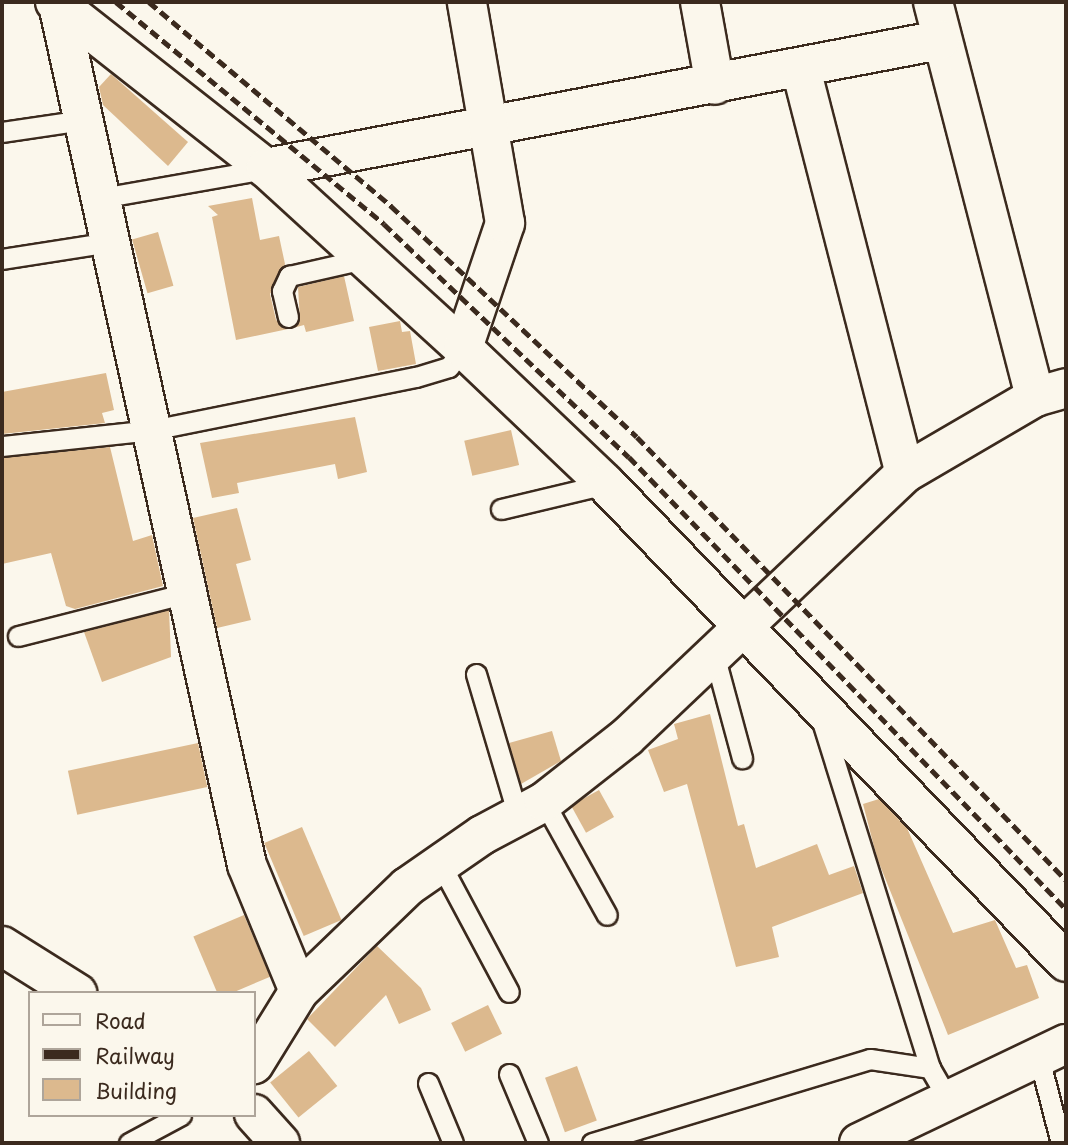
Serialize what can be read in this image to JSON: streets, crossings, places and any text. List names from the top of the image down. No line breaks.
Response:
{"legend":["Road","Railway","Building"]}
